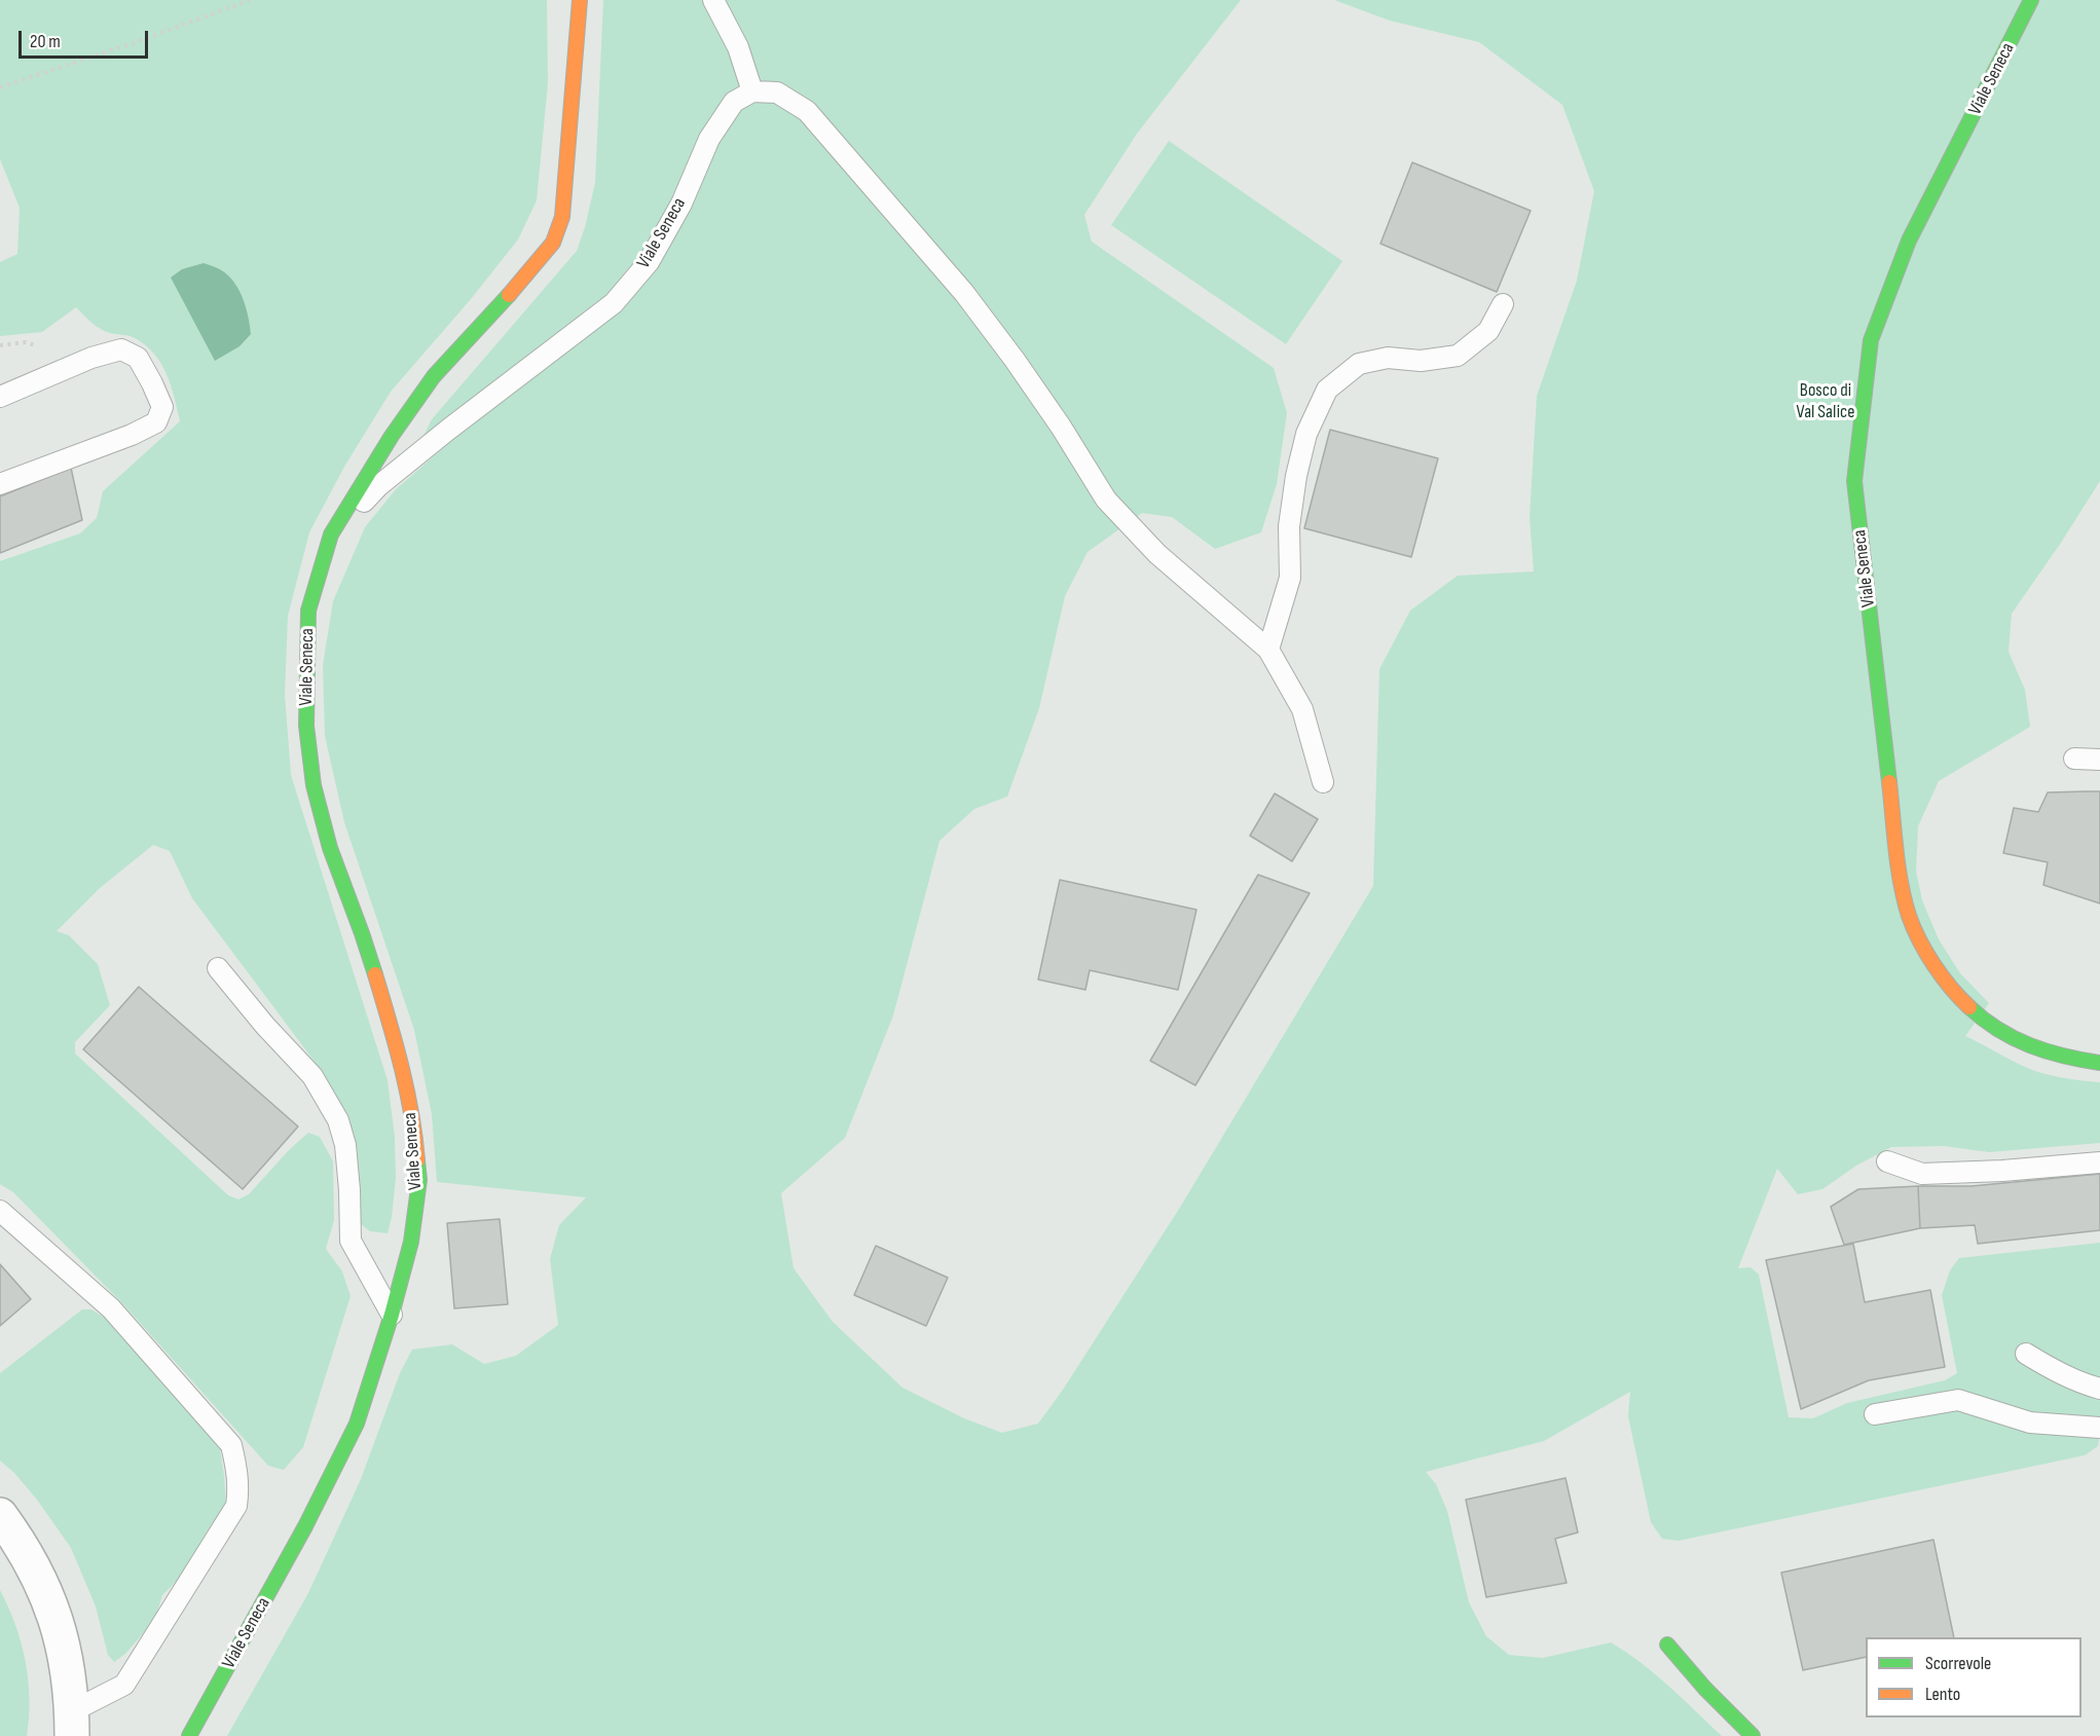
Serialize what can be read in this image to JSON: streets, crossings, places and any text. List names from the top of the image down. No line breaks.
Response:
{"streets":{"street":["Viale Seneca"]},"parks":["Bosco di Val Salice"],"legend":["Scorrevole","Lento"],"scale_bar":"20 m"}
